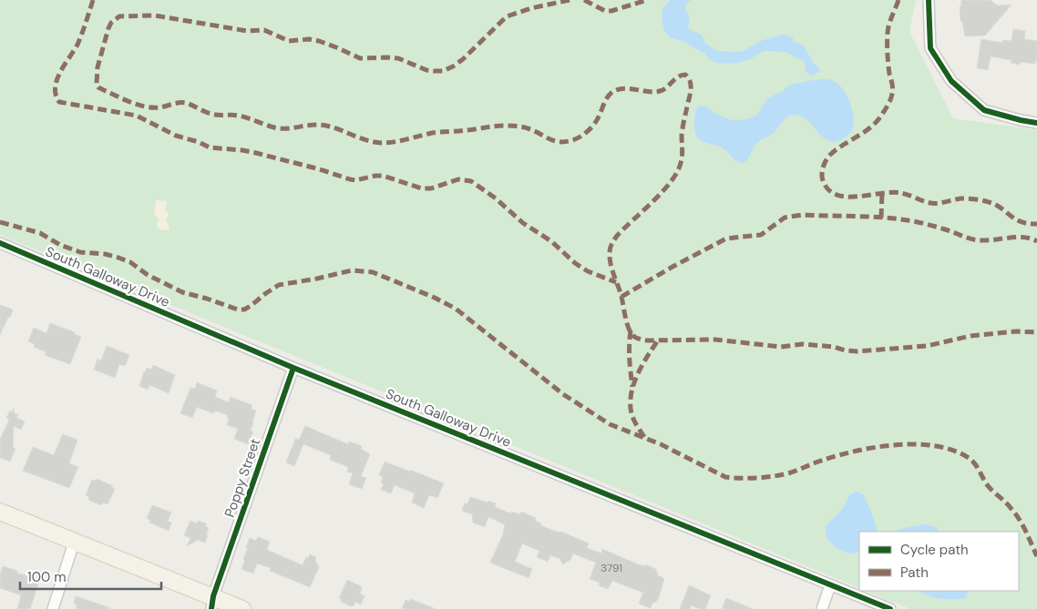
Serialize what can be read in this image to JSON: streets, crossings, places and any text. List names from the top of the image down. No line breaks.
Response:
{"streets":{"street":["South Galloway Drive","Poppy Street"]},"crossings":[["South Galloway Drive","Poppy Street"]],"house_numbers":["3791"],"legend":["Cycle path","Path"],"scale_bar":"100 m"}
